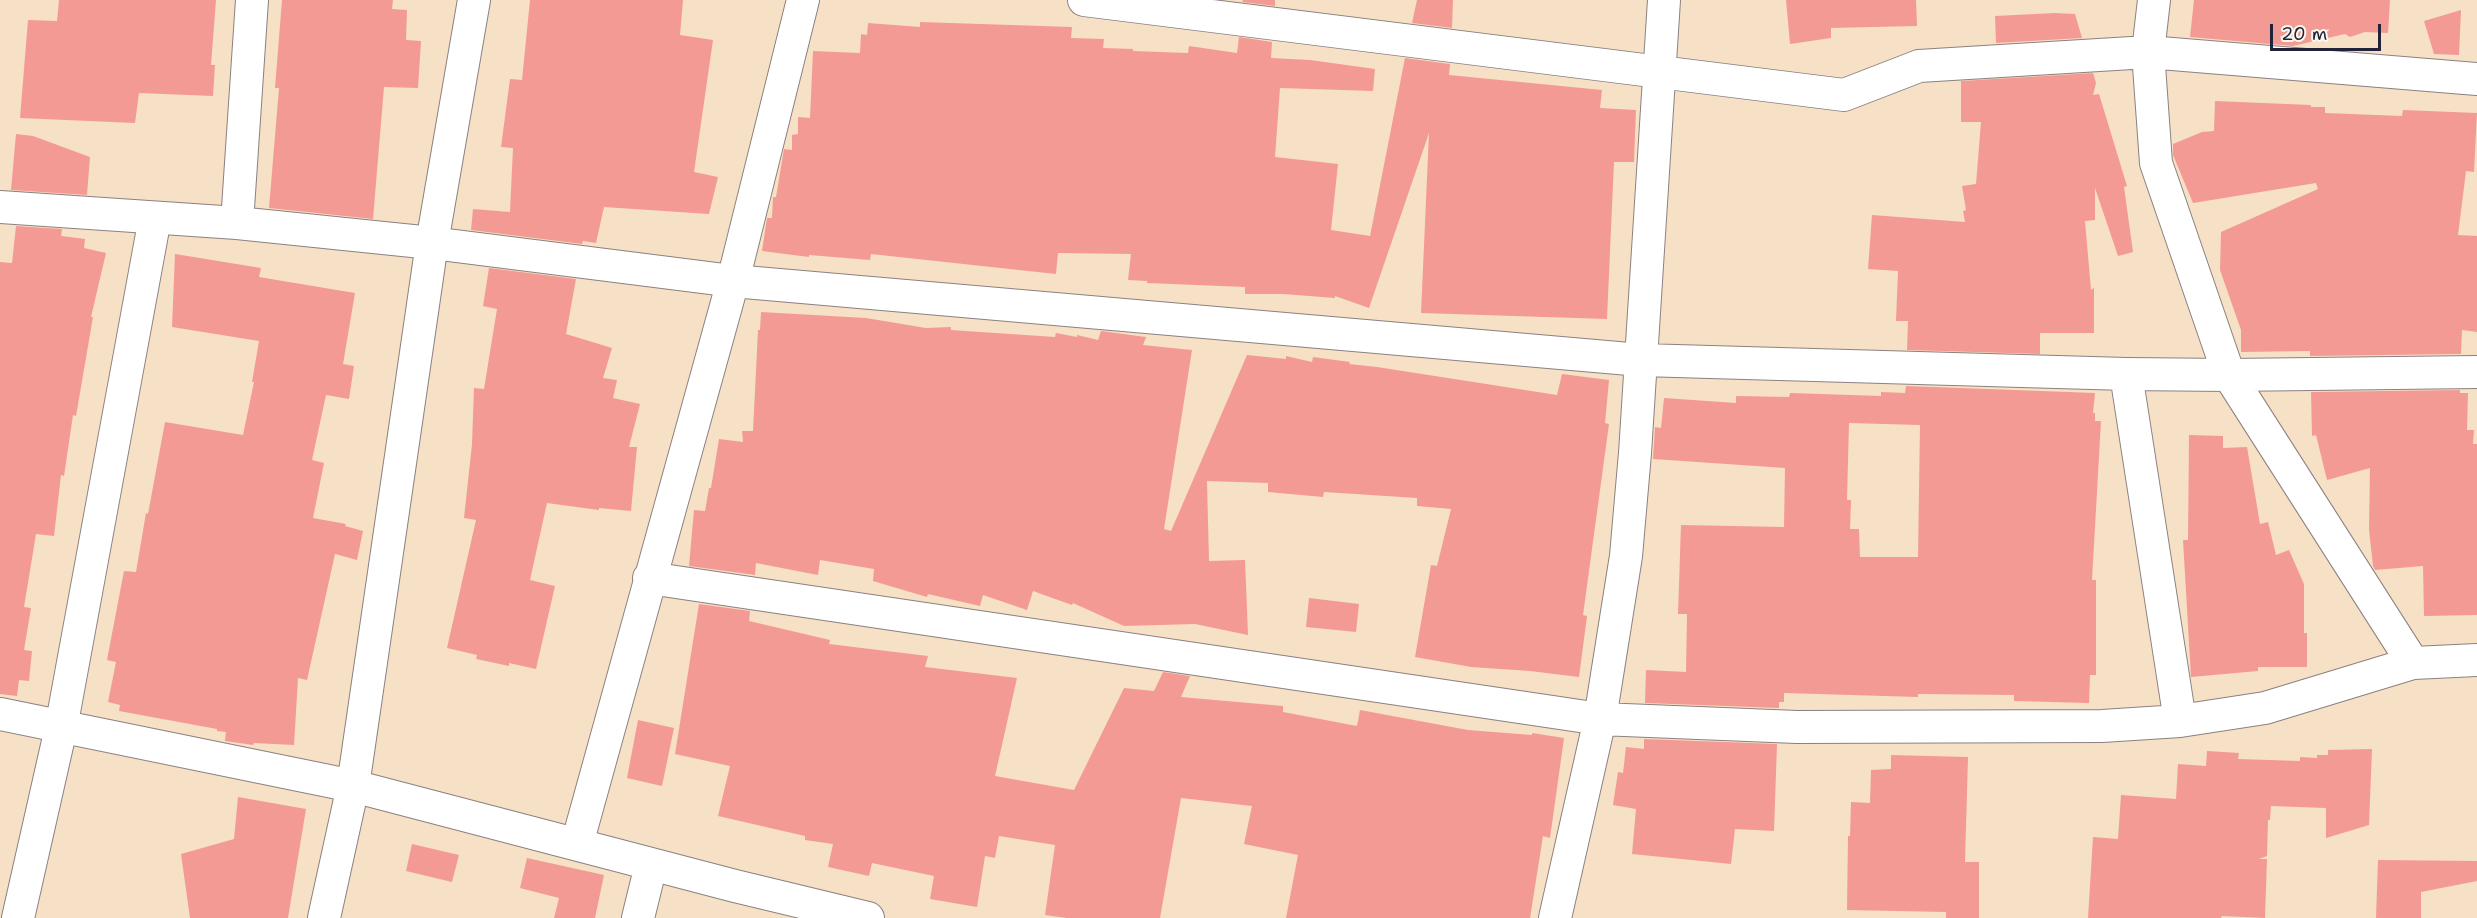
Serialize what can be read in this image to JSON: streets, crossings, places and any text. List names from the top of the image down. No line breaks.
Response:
{"scale_bar":"20 m"}
